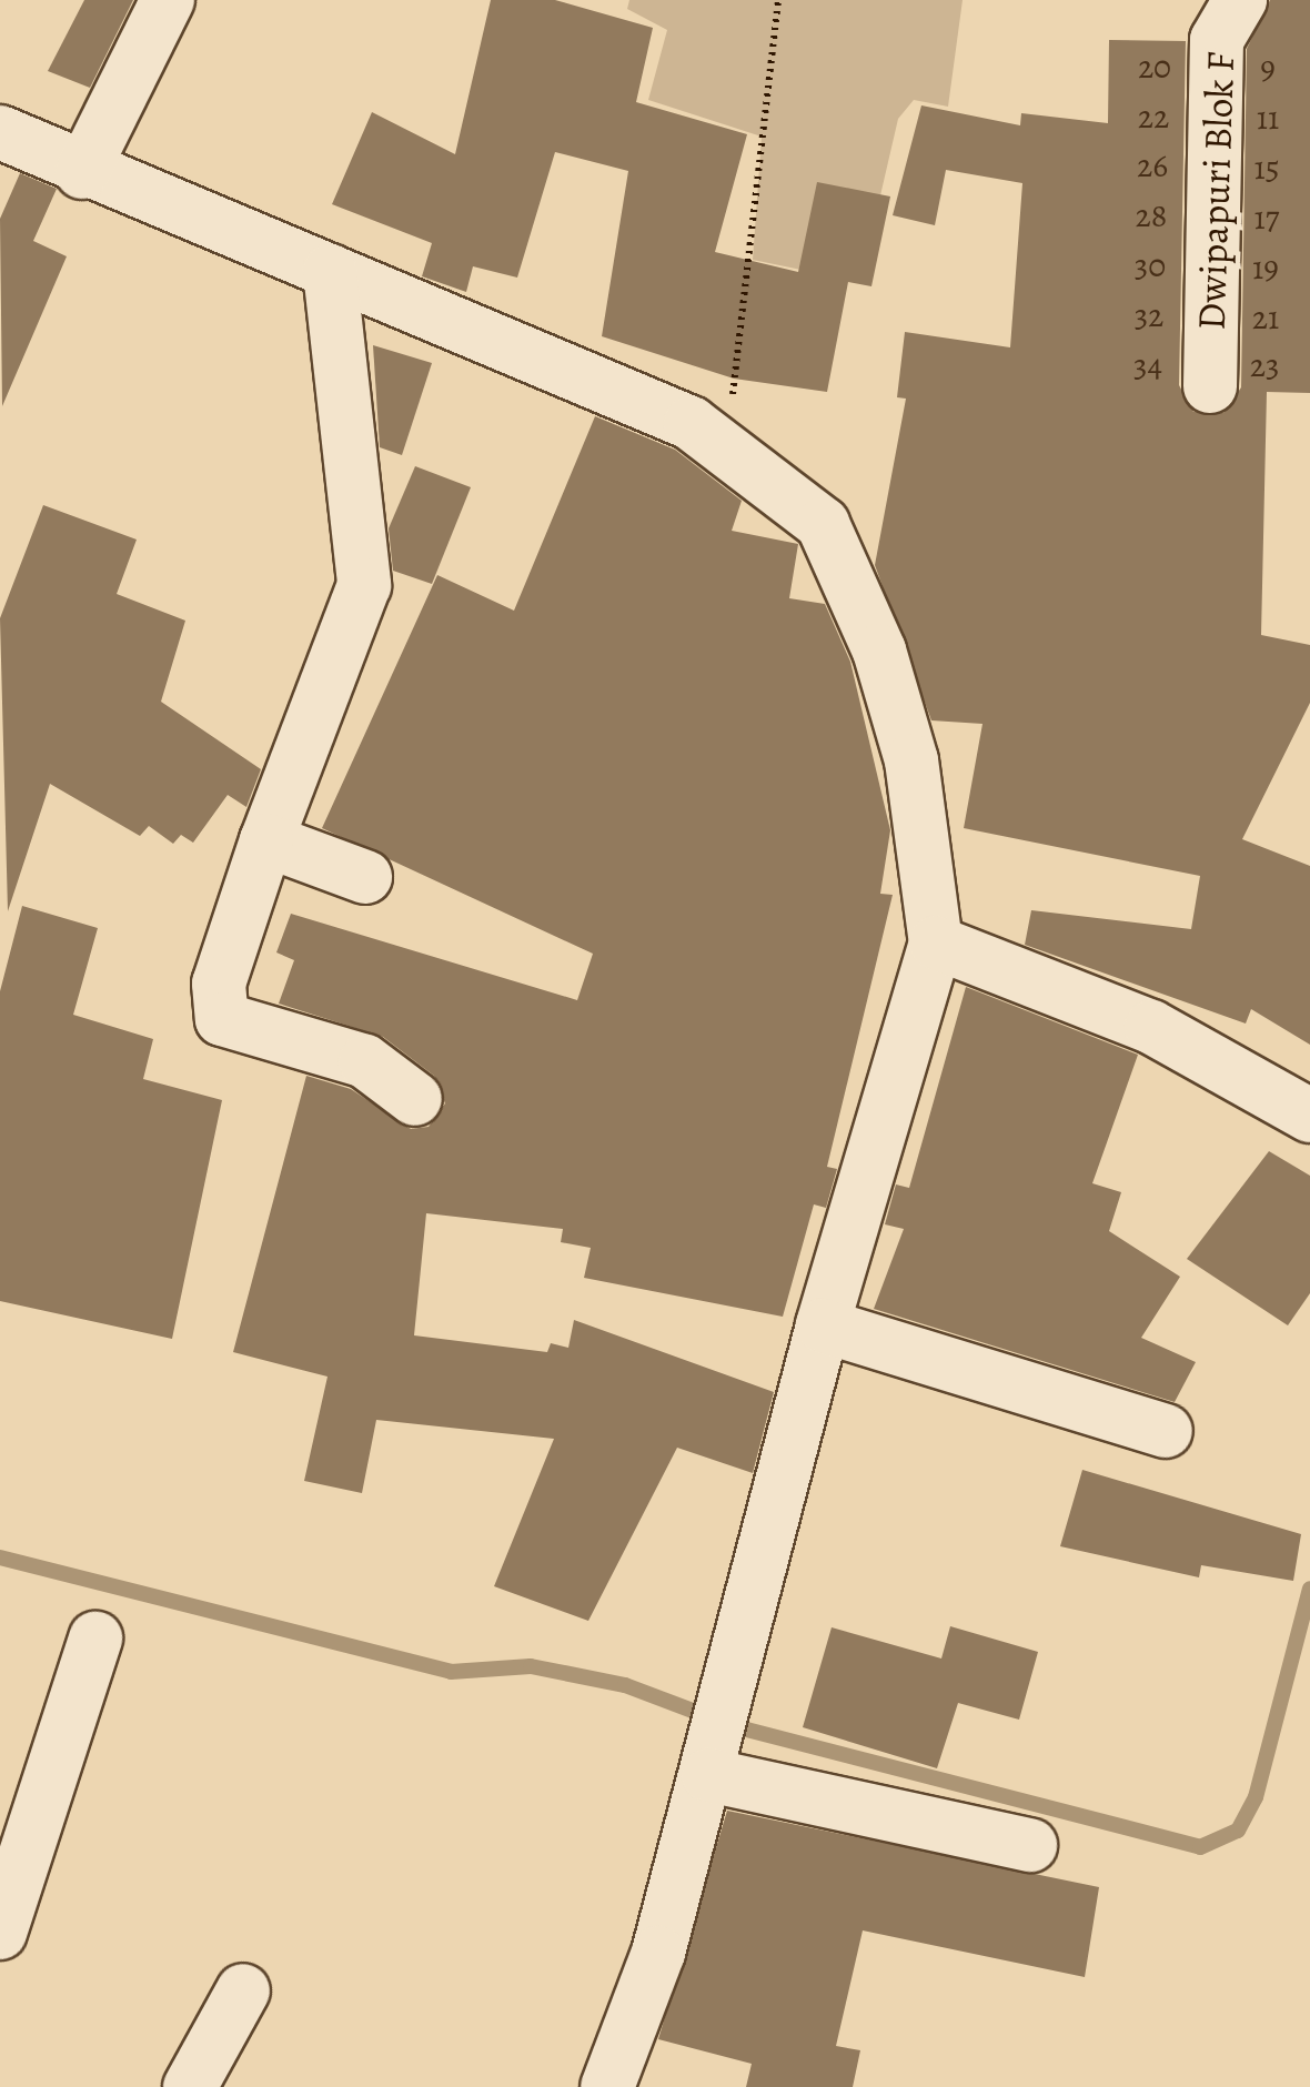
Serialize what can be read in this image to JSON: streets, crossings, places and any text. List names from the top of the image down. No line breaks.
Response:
{"streets":{"street":["Dwipapuri Blok F"]},"house_numbers":["20","9","22","11","26","15","28","17","30","19","32","21","34","23"]}
